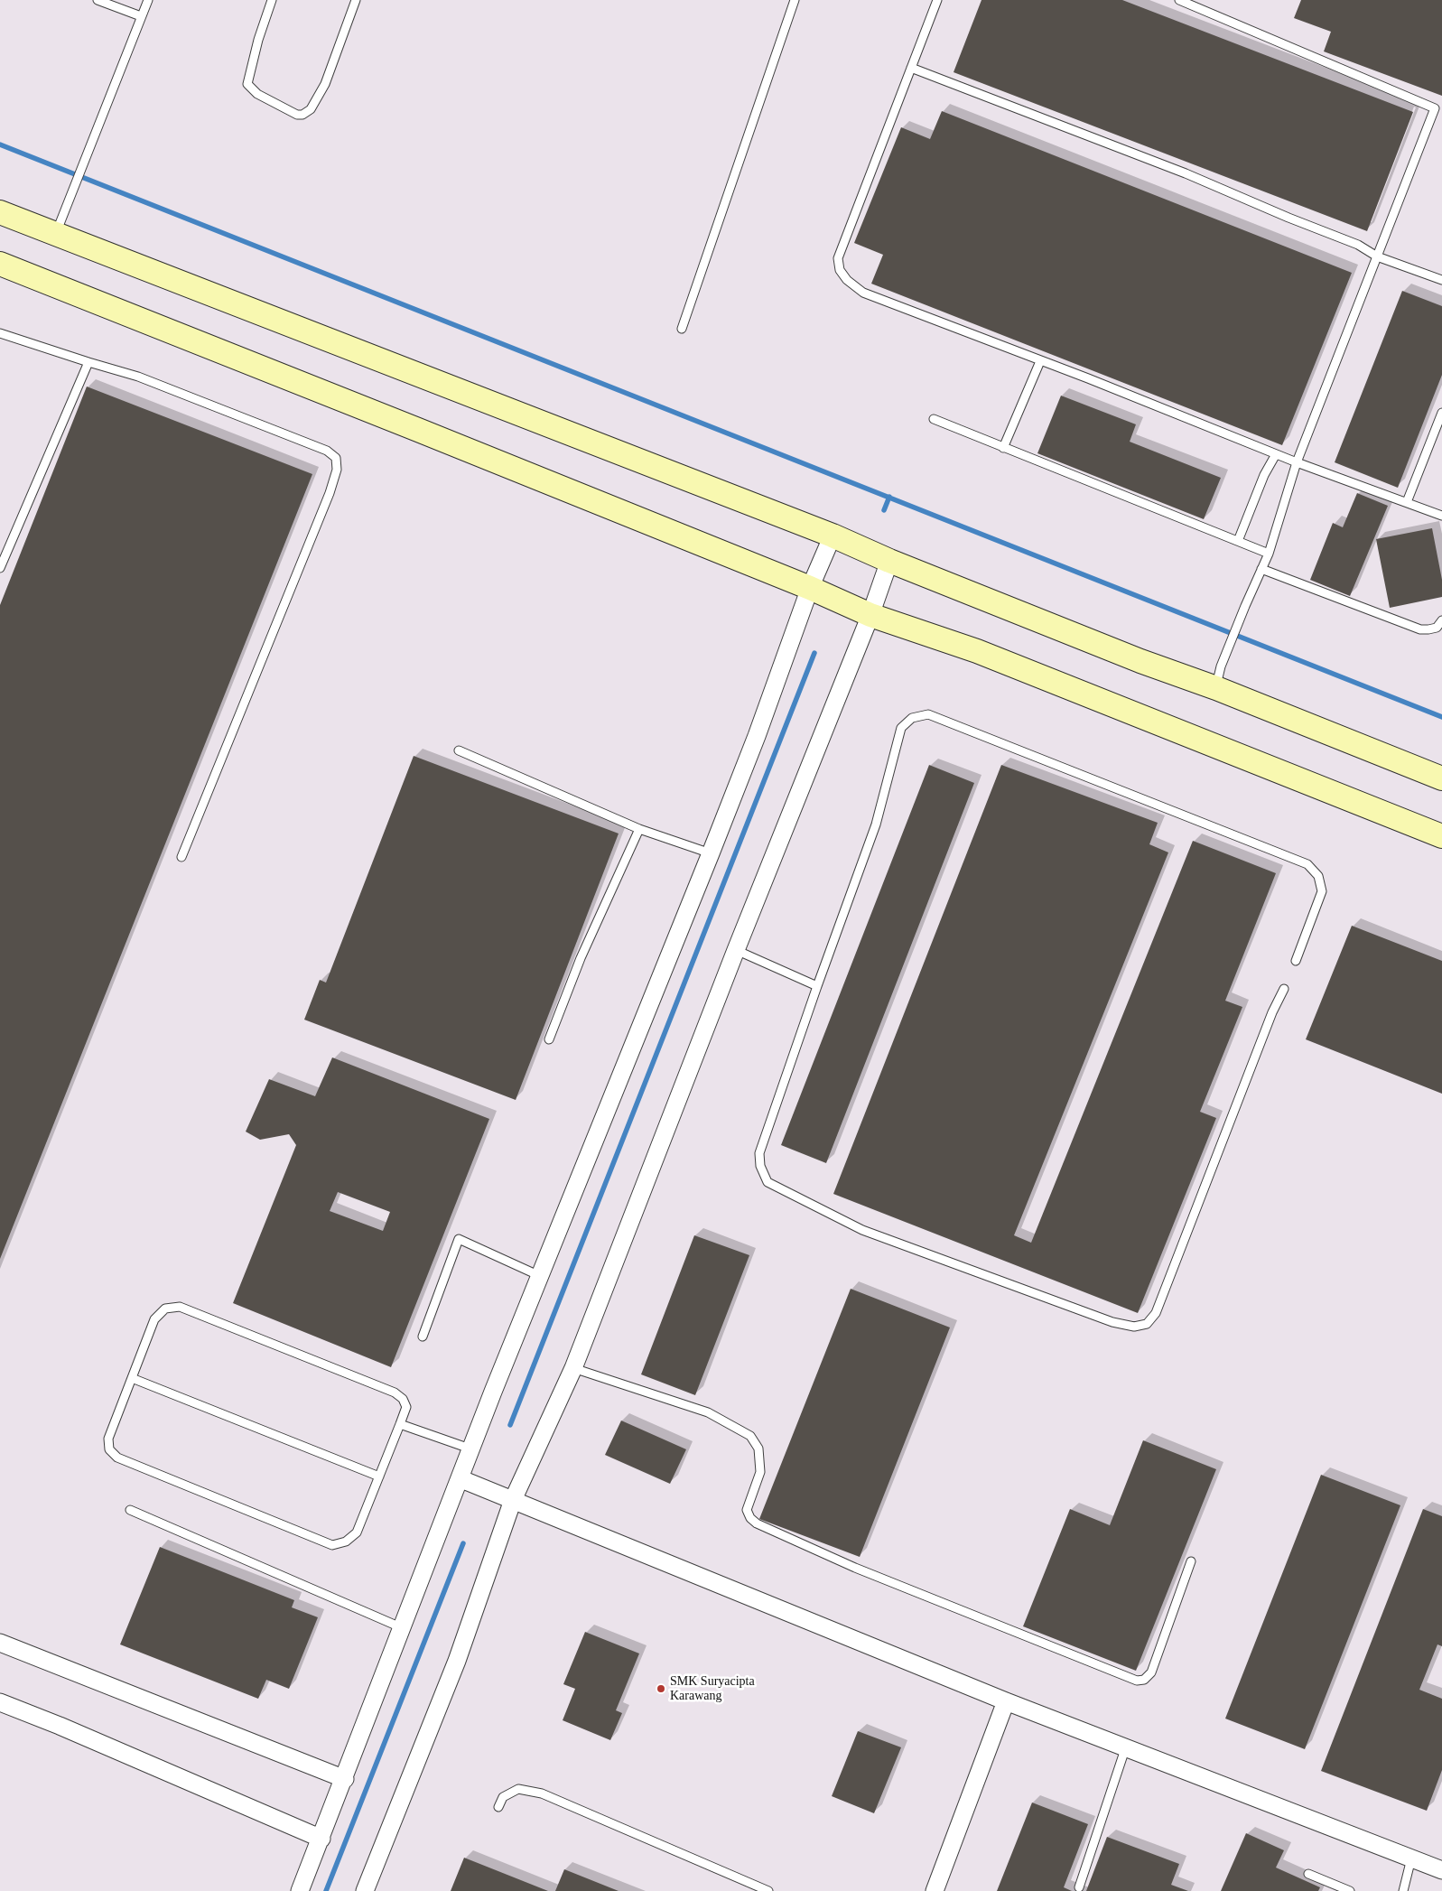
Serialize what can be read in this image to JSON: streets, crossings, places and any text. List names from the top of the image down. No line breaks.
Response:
{"places":["SMK Suryacipta Karawang"]}
